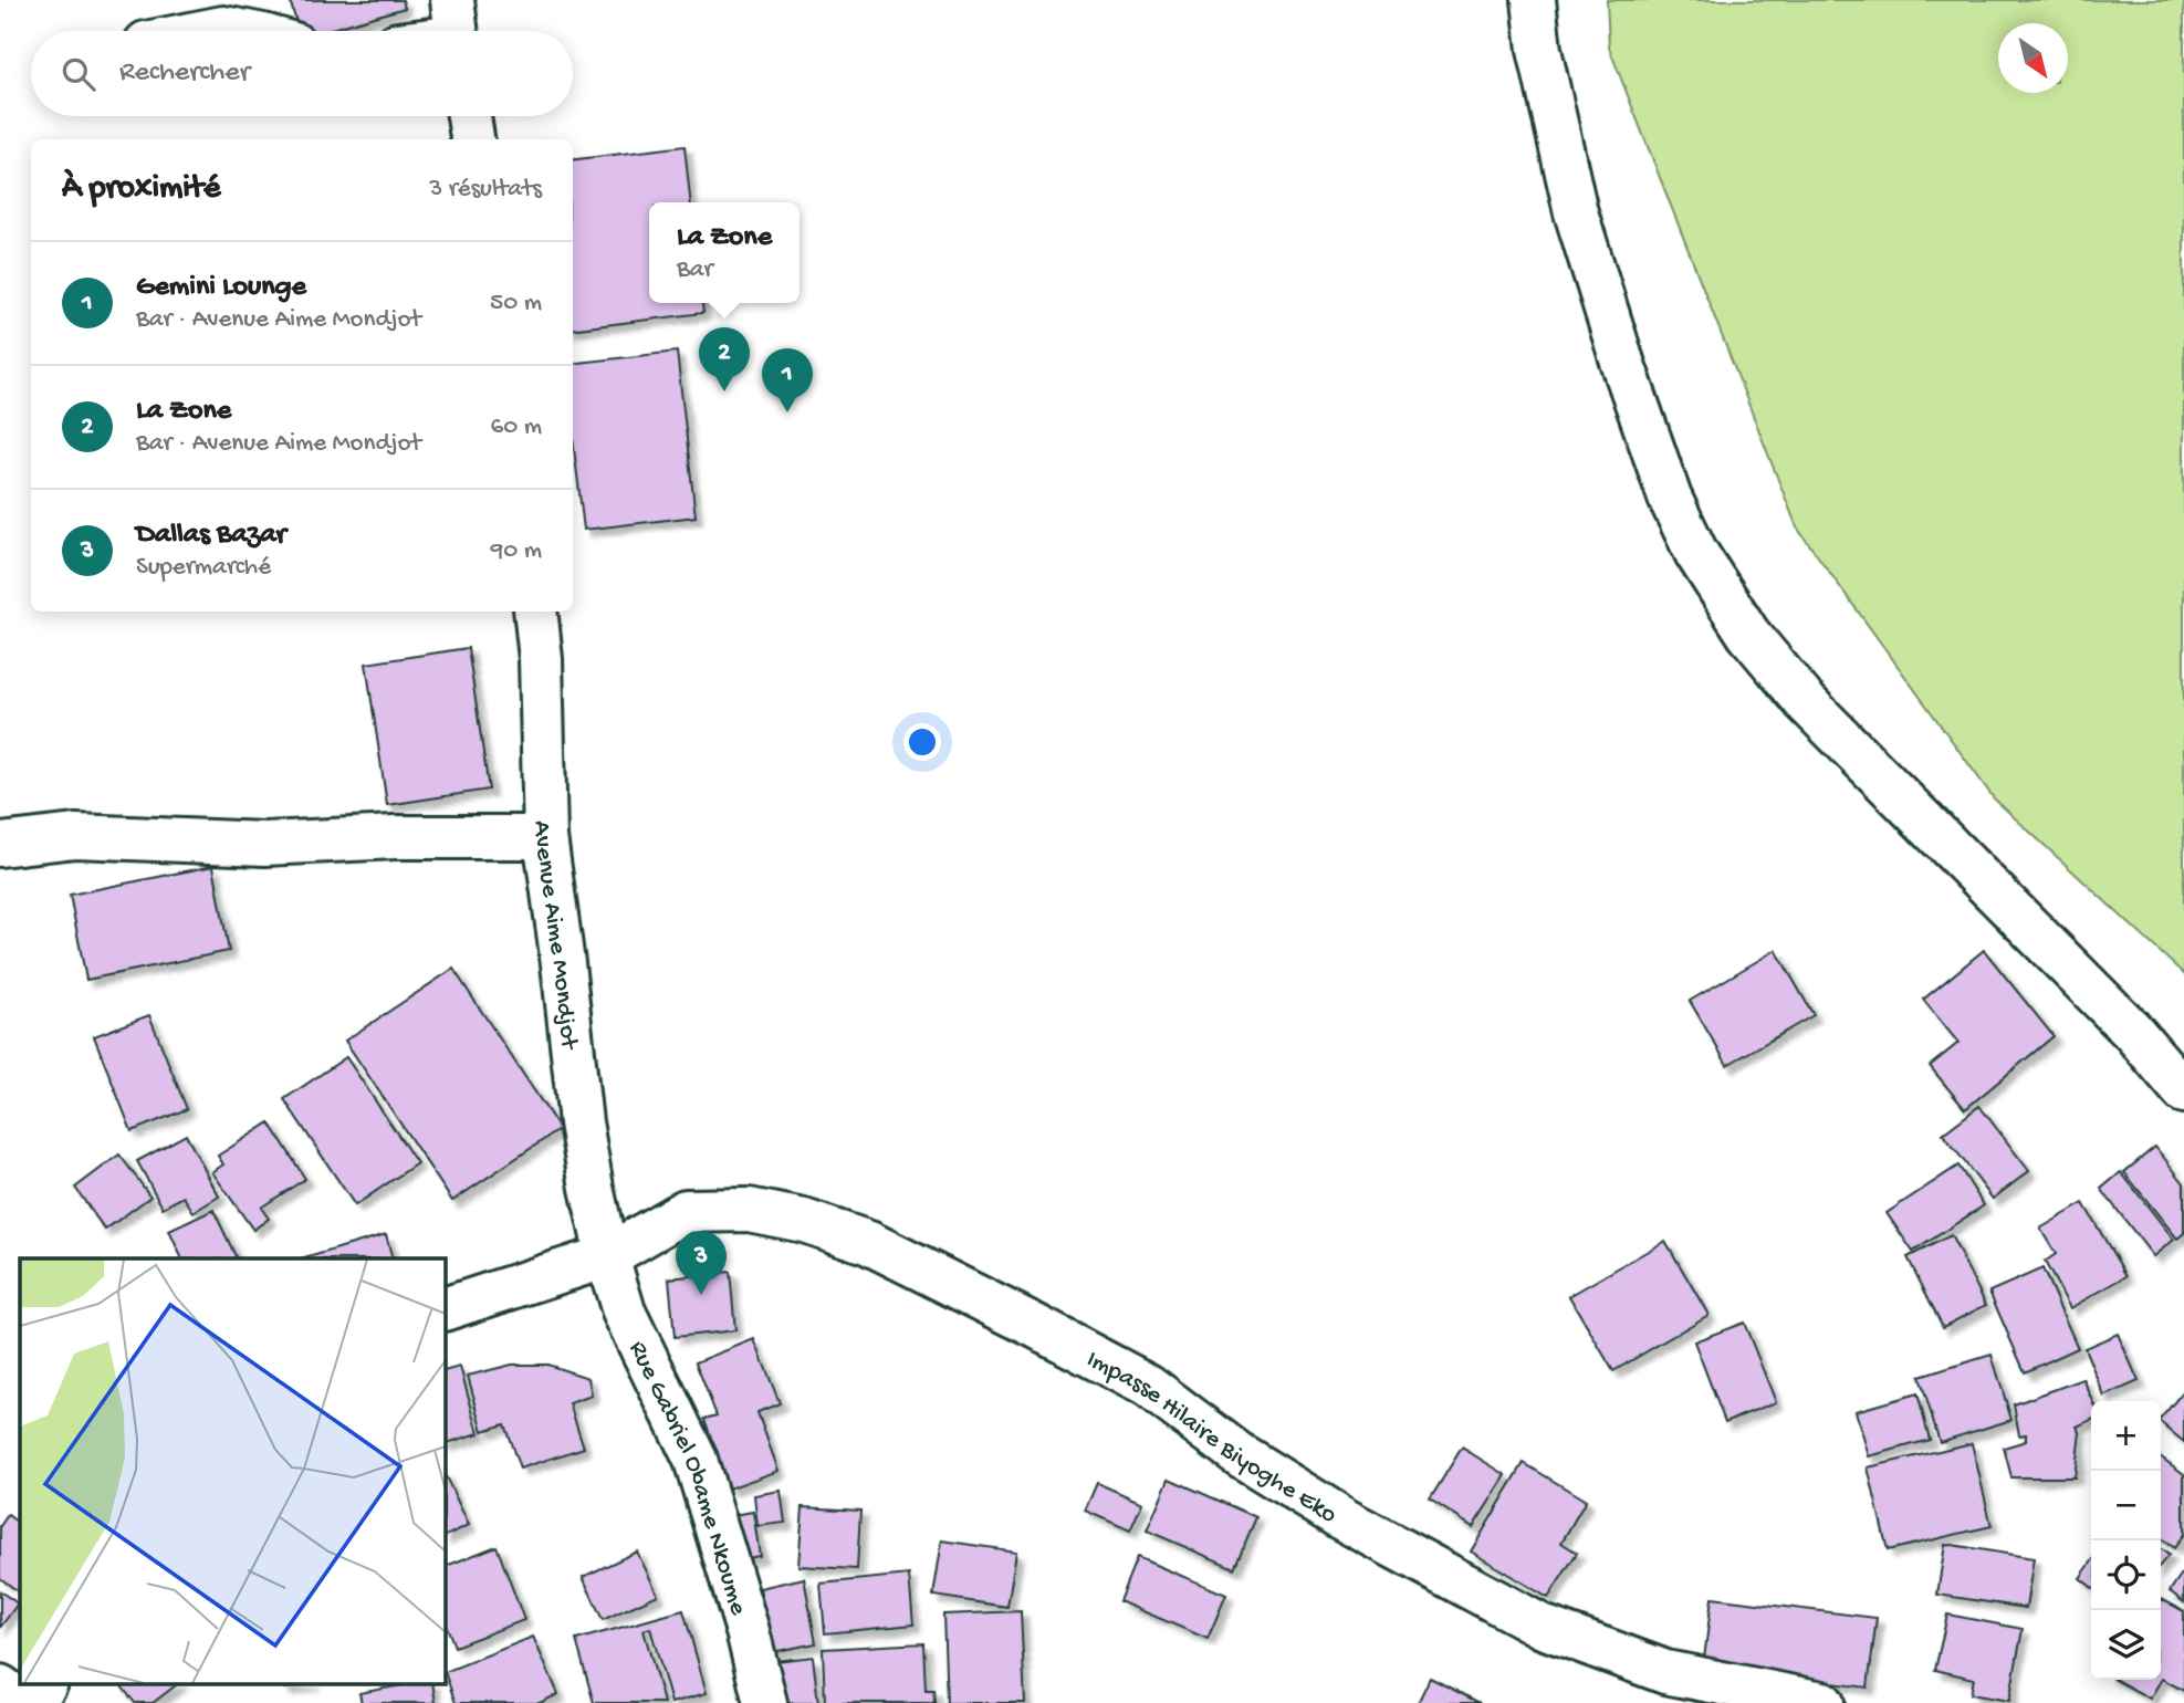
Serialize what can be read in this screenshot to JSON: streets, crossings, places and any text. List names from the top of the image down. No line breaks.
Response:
{"streets":{"street":["Avenue Aime Mondjot","Impasse Hilaire Biyoghe Eko","Rue Gabriel Obame Nkoume"]},"crossings":[["Avenue Aime Mondjot","Impasse Hilaire Biyoghe Eko"],["Avenue Aime Mondjot","Rue Gabriel Obame Nkoume"],["Impasse Hilaire Biyoghe Eko","Rue Gabriel Obame Nkoume"]],"north":"bottom right","page":{"search":"Rechercher","heading":["À proximité","3 résultats"],"popup":["La Zone","Bar"],"list":[{"mark":"1","name":"Gemini Lounge","note":"Bar · Avenue Aime Mondjot","value":"50 m"},{"mark":"2","name":"La Zone","note":"Bar · Avenue Aime Mondjot","value":"60 m"},{"mark":"3","name":"Dallas Bazar","note":"Supermarché","value":"90 m"}],"pins":["2","1","3"],"map_buttons":["+","−"]}}
